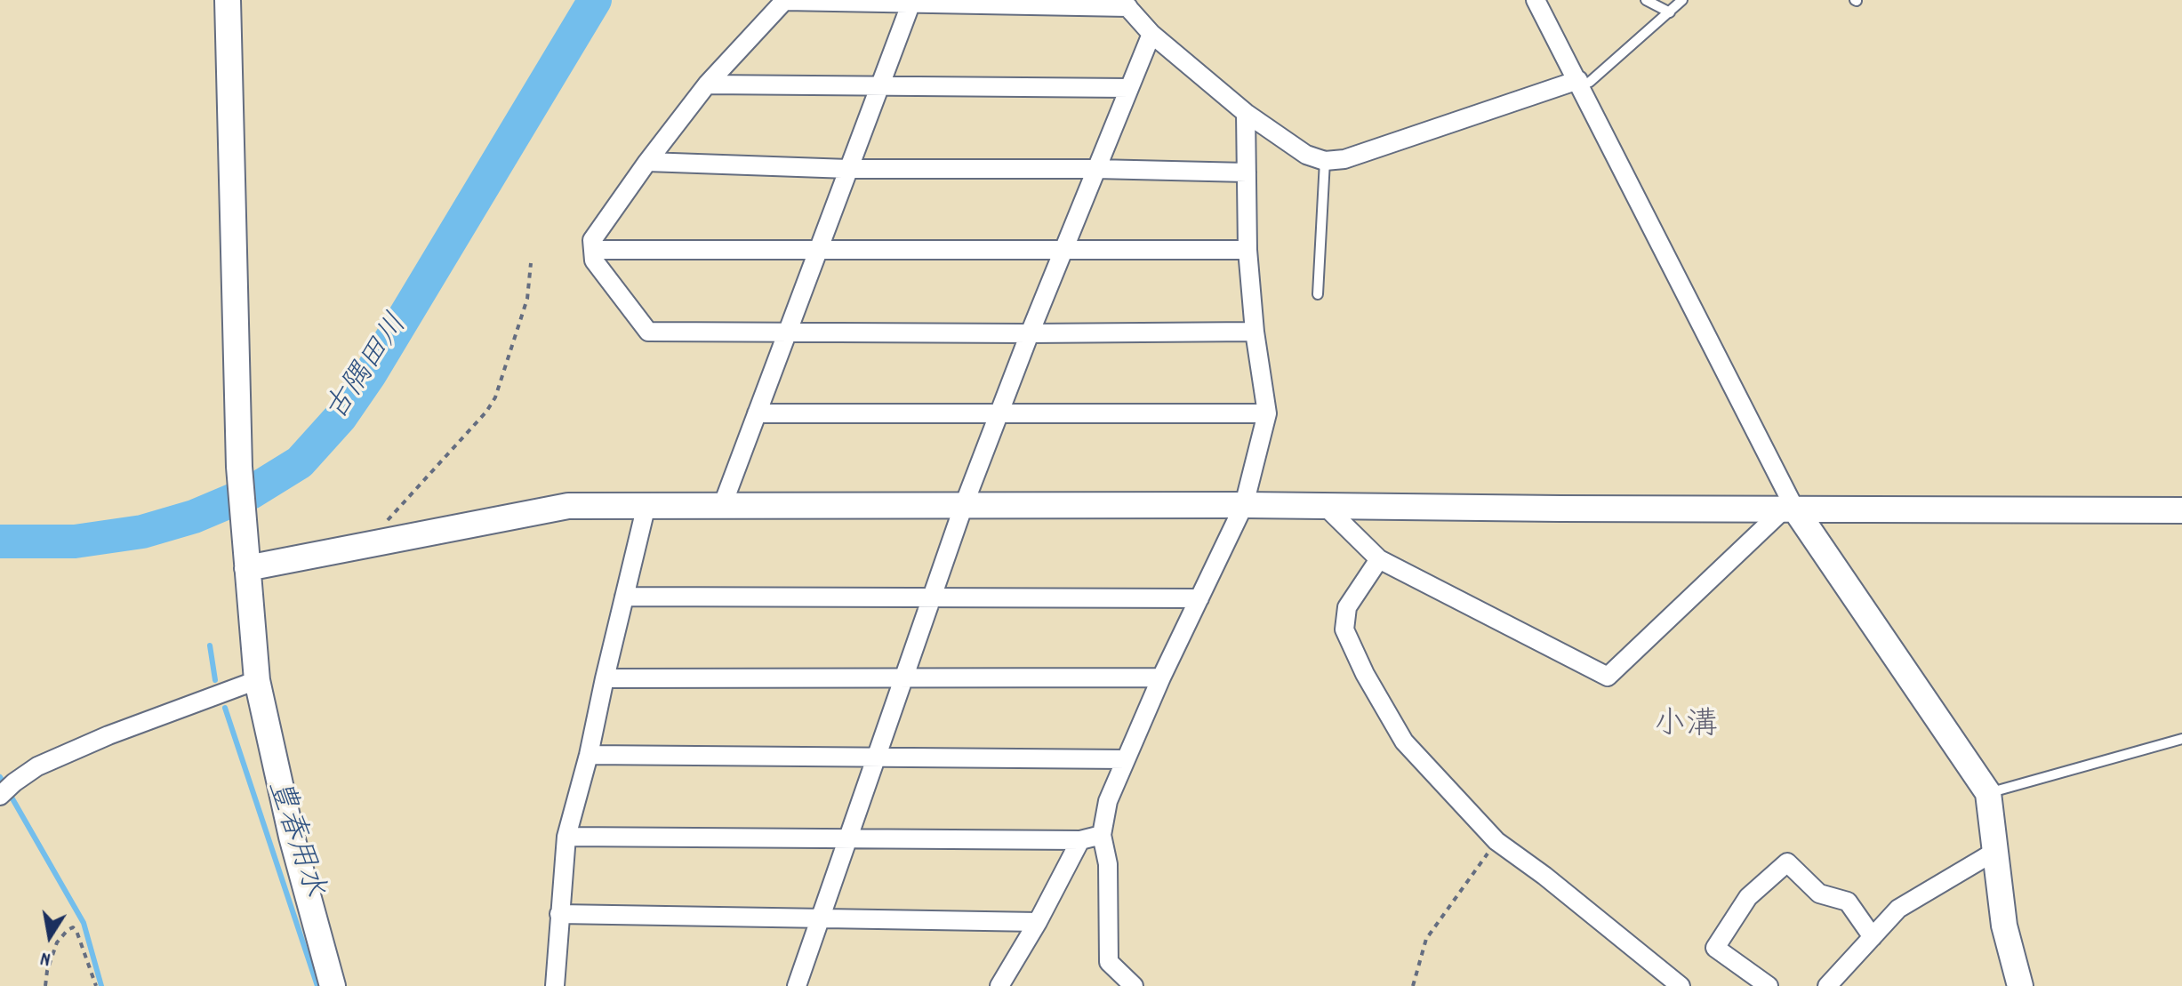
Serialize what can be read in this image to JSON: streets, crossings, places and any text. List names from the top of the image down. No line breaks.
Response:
{"districts":["小溝"],"water":["古隅田川","豊春用水"],"north":"bottom"}
